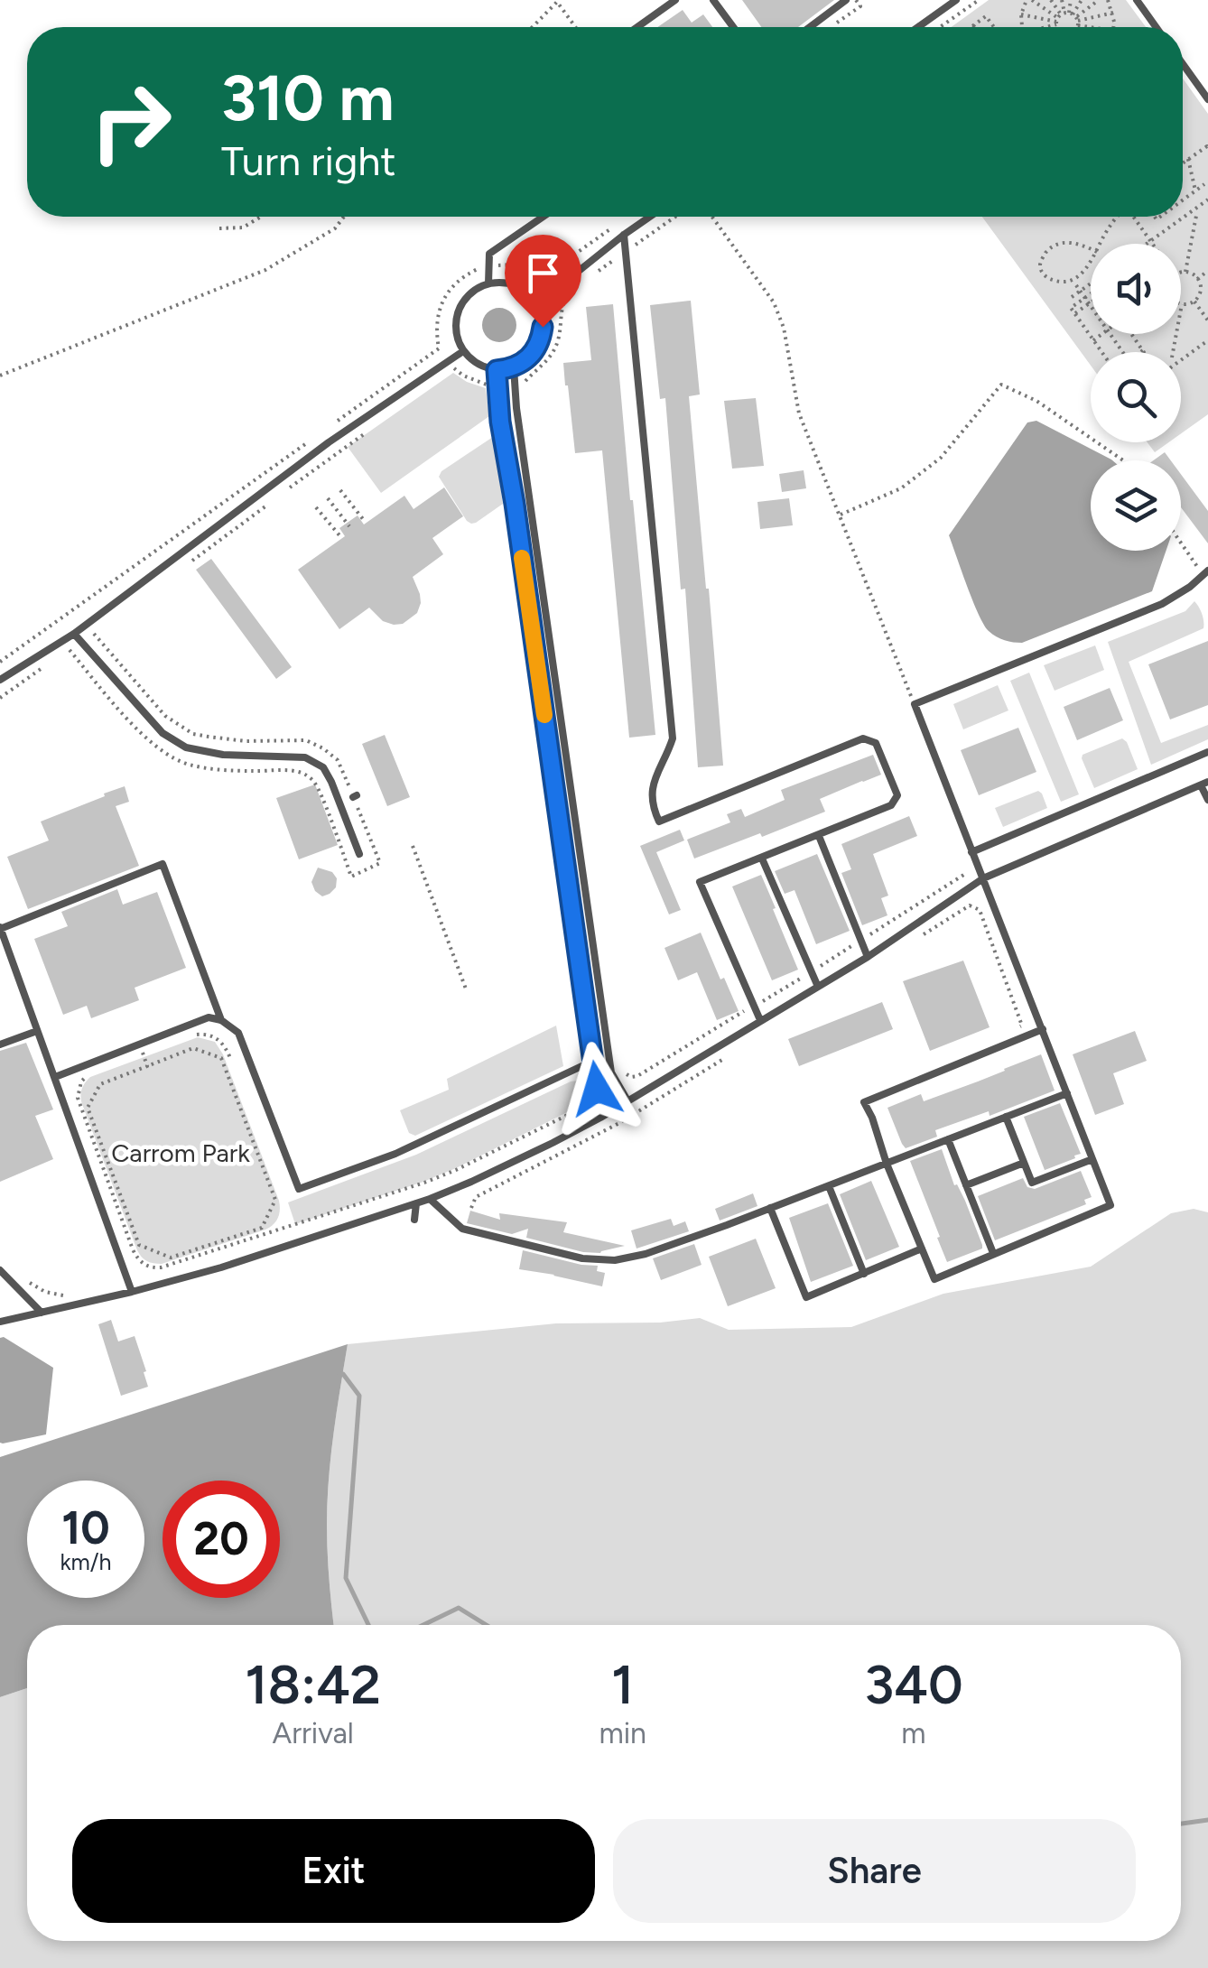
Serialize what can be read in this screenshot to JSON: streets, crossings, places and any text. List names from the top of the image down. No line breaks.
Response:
{"parks":["Carrom Park"],"page":{"turn":["310 m","Turn right"],"speed":"10 km/h","limit":"20","eta":["18:42","Arrival","1","min","340","m"],"buttons":["Exit","Share"]}}
